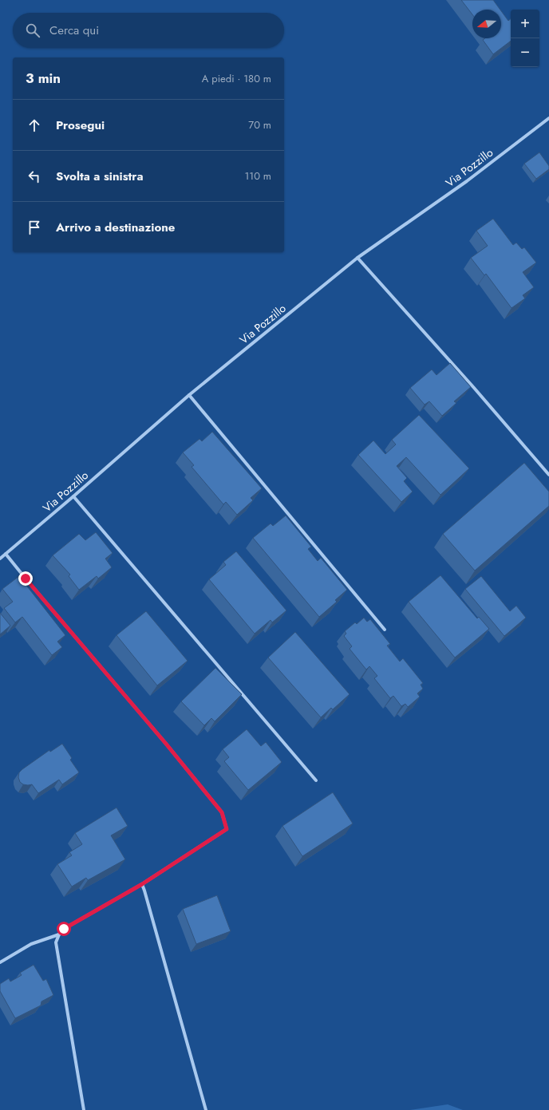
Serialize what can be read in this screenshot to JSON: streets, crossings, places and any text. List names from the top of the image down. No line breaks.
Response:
{"streets":{"street":["Via Pozzillo"]},"north":"left","page":{"map_buttons":["+","−"],"search":"Cerca qui","heading":["3 min","A piedi · 180 m"],"list":[["Prosegui","70 m"],["Svolta a sinistra","110 m"],"Arrivo a destinazione"]}}
